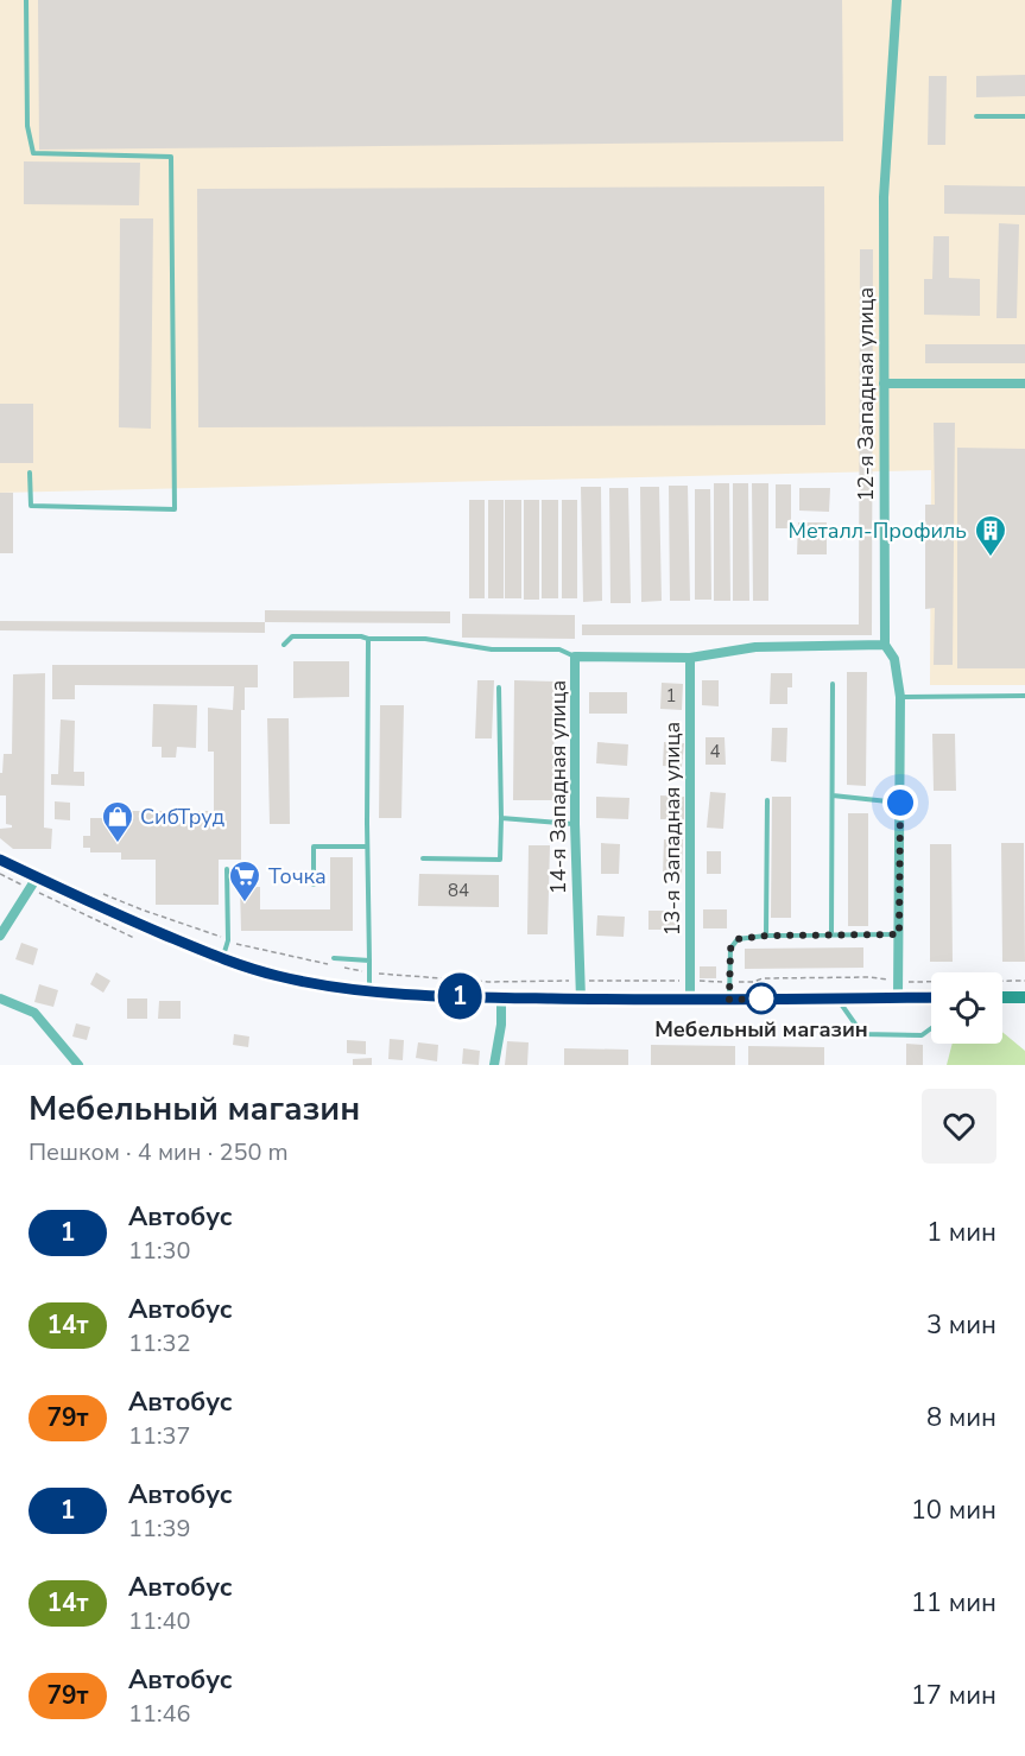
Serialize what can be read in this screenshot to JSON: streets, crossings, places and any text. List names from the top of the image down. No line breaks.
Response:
{"streets":{"street":["12-я Западная улица","14-я Западная улица","13-я Западная улица"]},"places":{"building":["Металл-Профиль"],"shop":["СибТруд"],"supermarket":["Точка"],"other":["Мебельный магазин"]},"lines":["bus line 1"],"house_numbers":["1","4","84"],"page":{"on_map":"1","heading":["Мебельный магазин","Пешком · 4 мин · 250 m"],"list":[{"mark":"1","name":"Автобус","note":"11:30","value":"1 мин"},{"mark":"14т","name":"Автобус","note":"11:32","value":"3 мин"},{"mark":"79т","name":"Автобус","note":"11:37","value":"8 мин"},{"mark":"1","name":"Автобус","note":"11:39","value":"10 мин"},{"mark":"14т","name":"Автобус","note":"11:40","value":"11 мин"},{"mark":"79т","name":"Автобус","note":"11:46","value":"17 мин"}]}}
